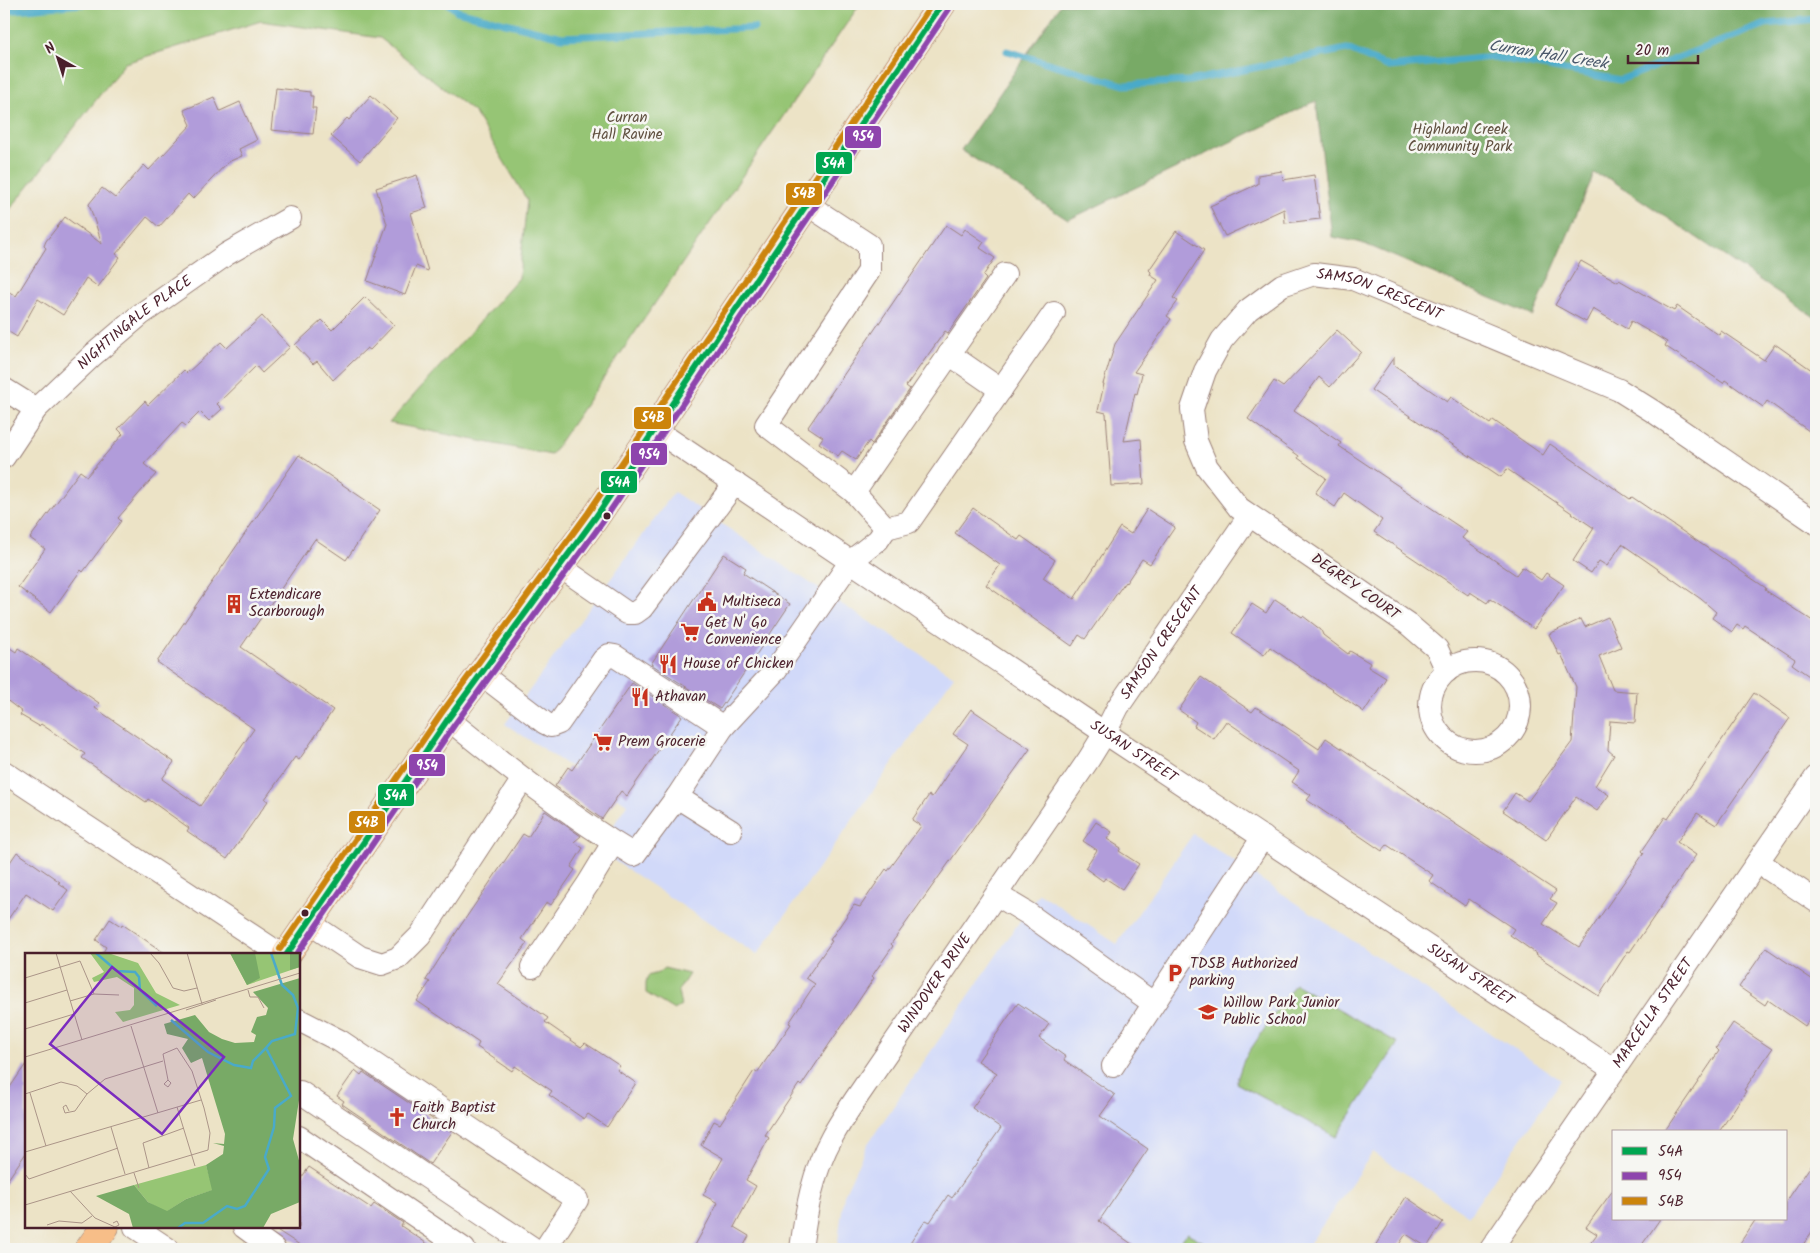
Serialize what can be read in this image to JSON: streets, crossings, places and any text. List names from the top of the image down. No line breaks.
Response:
{"streets":{"street":["SAMSON CRESCENT","NIGHTINGALE PLACE","DEGREY COURT","SUSAN STREET","WINDOVER DRIVE","MARCELLA STREET"]},"crossings":[["SAMSON CRESCENT","DEGREY COURT"],["SAMSON CRESCENT","SUSAN STREET"],["SAMSON CRESCENT","WINDOVER DRIVE"],["SUSAN STREET","WINDOVER DRIVE"],["SUSAN STREET","MARCELLA STREET"]],"water":["Curran Hall Creek"],"parks":["Curran Hall Ravine","Highland Creek Community Park"],"places":{"public building":["Multiseca"],"building":["Extendicare Scarborough"],"supermarket":["Get N' Go Convenience","Prem Grocerie"],"restaurant":["House of Chicken","Athavan"],"parking":["TDSB Authorized parking"],"school or university":["Willow Park Junior Public School"],"church":["Faith Baptist Church"]},"lines":["transit line 54A","transit line 54B","transit line 954"],"legend":["54A","954","54B"],"scale_bar":"20 m","north":"top left"}
